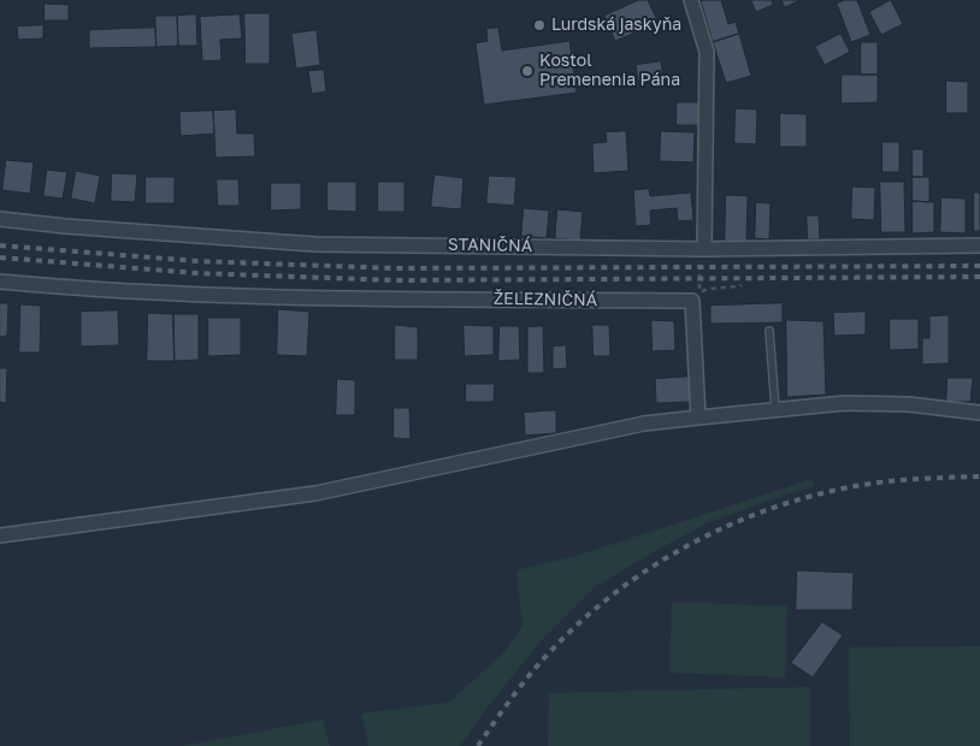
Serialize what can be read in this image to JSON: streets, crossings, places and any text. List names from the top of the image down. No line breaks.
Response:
{"streets":{"street":["STANIČNÁ","ŽELEZNIČNÁ"]},"places":["Lurdská jaskyňa","Kostol Premenenia Pána"]}
